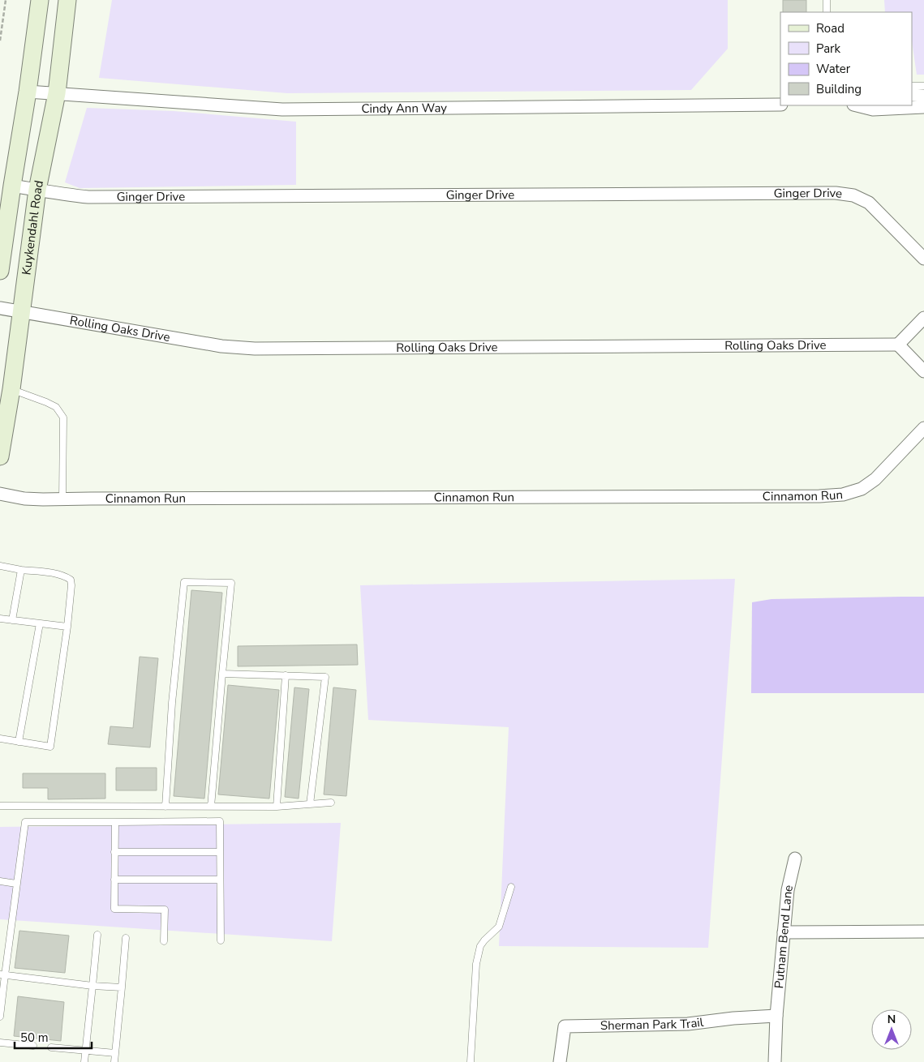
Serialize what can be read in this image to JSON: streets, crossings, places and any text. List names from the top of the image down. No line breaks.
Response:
{"streets":{"main road":["Kuykendahl Road"],"street":["Cindy Ann Way","Ginger Drive","Rolling Oaks Drive","Cinnamon Run","Putnam Bend Lane","Sherman Park Trail"]},"crossings":[["Cindy Ann Way","Kuykendahl Road"],["Ginger Drive","Kuykendahl Road"],["Kuykendahl Road","Rolling Oaks Drive"],["Putnam Bend Lane","Sherman Park Trail"]],"legend":["Road","Park","Water","Building"],"scale_bar":"50 m","north":"top"}
